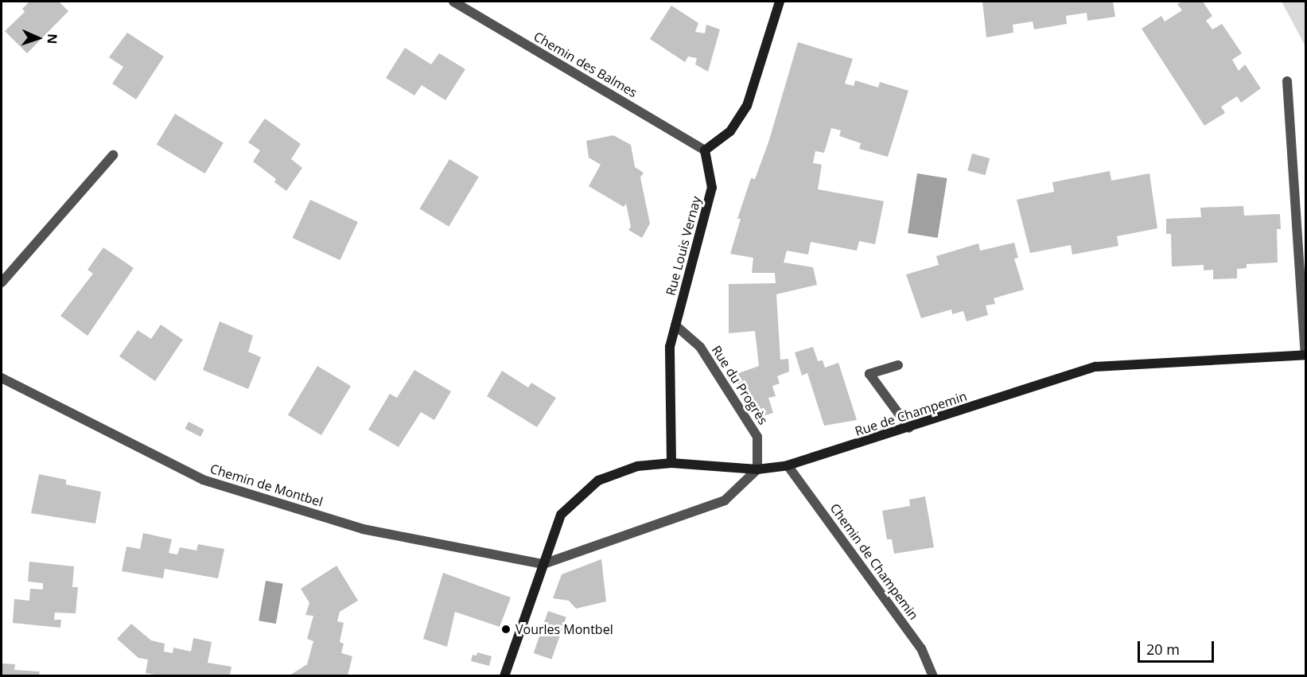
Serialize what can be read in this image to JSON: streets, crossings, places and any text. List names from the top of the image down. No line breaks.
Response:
{"streets":{"street":["Chemin des Balmes","Rue Louis Vernay","Rue du Progrès","Rue de Champemin","Chemin de Montbel","Chemin de Champemin"]},"crossings":[["Chemin des Balmes","Rue Louis Vernay"],["Rue Louis Vernay","Rue du Progrès"],["Rue Louis Vernay","Rue de Champemin"],["Rue du Progrès","Rue de Champemin"],["Rue de Champemin","Chemin de Montbel"],["Rue de Champemin","Chemin de Champemin"]],"places":["Vourles Montbel"],"scale_bar":"20 m","north":"right"}
